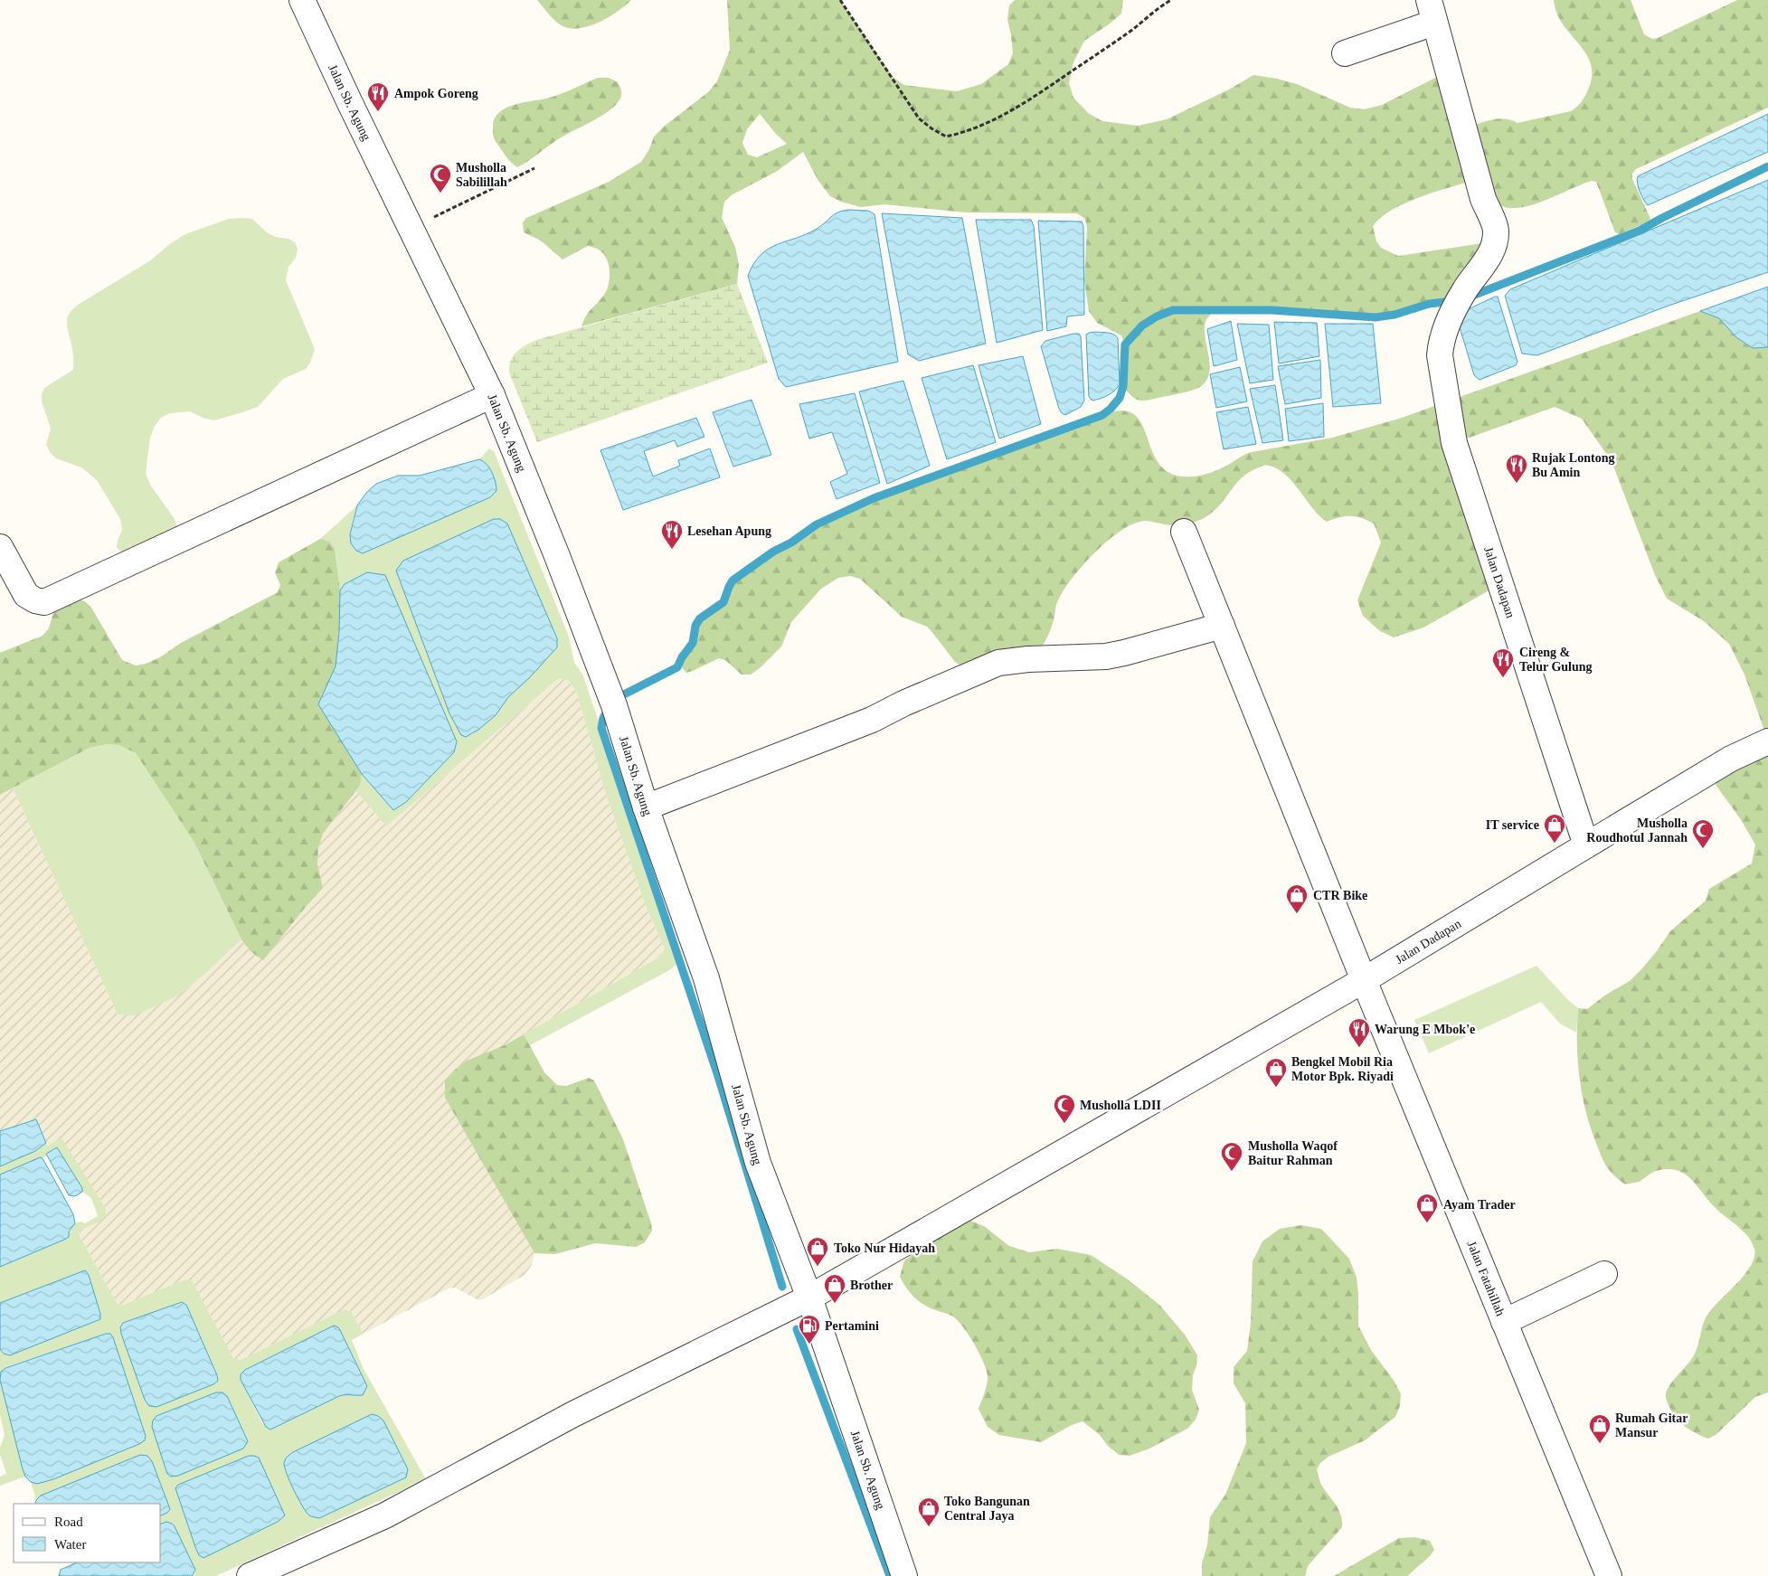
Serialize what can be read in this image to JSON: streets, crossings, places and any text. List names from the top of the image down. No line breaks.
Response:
{"streets":{"street":["Jalan Sb. Agung","Jalan Dadapan","Jalan Fatahillah"]},"crossings":[["Jalan Sb. Agung","Jalan Dadapan"],["Jalan Dadapan","Jalan Fatahillah"]],"places":{"restaurant":["Ampok Goreng","Rujak Lontong Bu Amin","Lesehan Apung","Cireng & Telur Gulung","Warung E Mbok'e"],"mosque":["Musholla Sabilillah","Musholla Roudhotul Jannah","Musholla LDII","Musholla Waqof Baitur Rahman"],"shop":["IT service","CTR Bike","Bengkel Mobil Ria Motor Bpk. Riyadi","Ayam Trader","Toko Nur Hidayah","Brother","Rumah Gitar Mansur","Toko Bangunan Central Jaya"],"fuel station":["Pertamini"]},"legend":["Road","Water"]}
